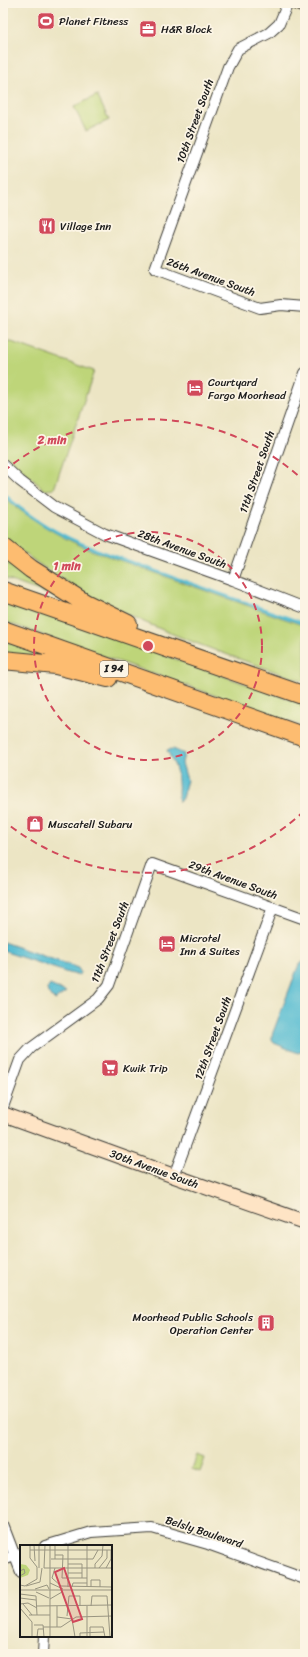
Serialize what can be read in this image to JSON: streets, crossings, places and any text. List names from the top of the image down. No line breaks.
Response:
{"streets":{"highway":["I 94"],"street":["10th Street South","26th Avenue South","11th Street South","28th Avenue South","29th Avenue South","12th Street South","30th Avenue South","Belsly Boulevard"]},"crossings":[["10th Street South","26th Avenue South"],["11th Street South","28th Avenue South"],["11th Street South","29th Avenue South"],["29th Avenue South","12th Street South"],["12th Street South","30th Avenue South"]],"places":{"sports":["Planet Fitness"],"office":["H&R Block"],"restaurant":["Village Inn"],"hotel":["Courtyard Fargo Moorhead","Microtel Inn & Suites"],"shop":["Muscatell Subaru"],"supermarket":["Kwik Trip"],"building":["Moorhead Public Schools Operation Center"]},"rings":["2 min","1 min"]}
